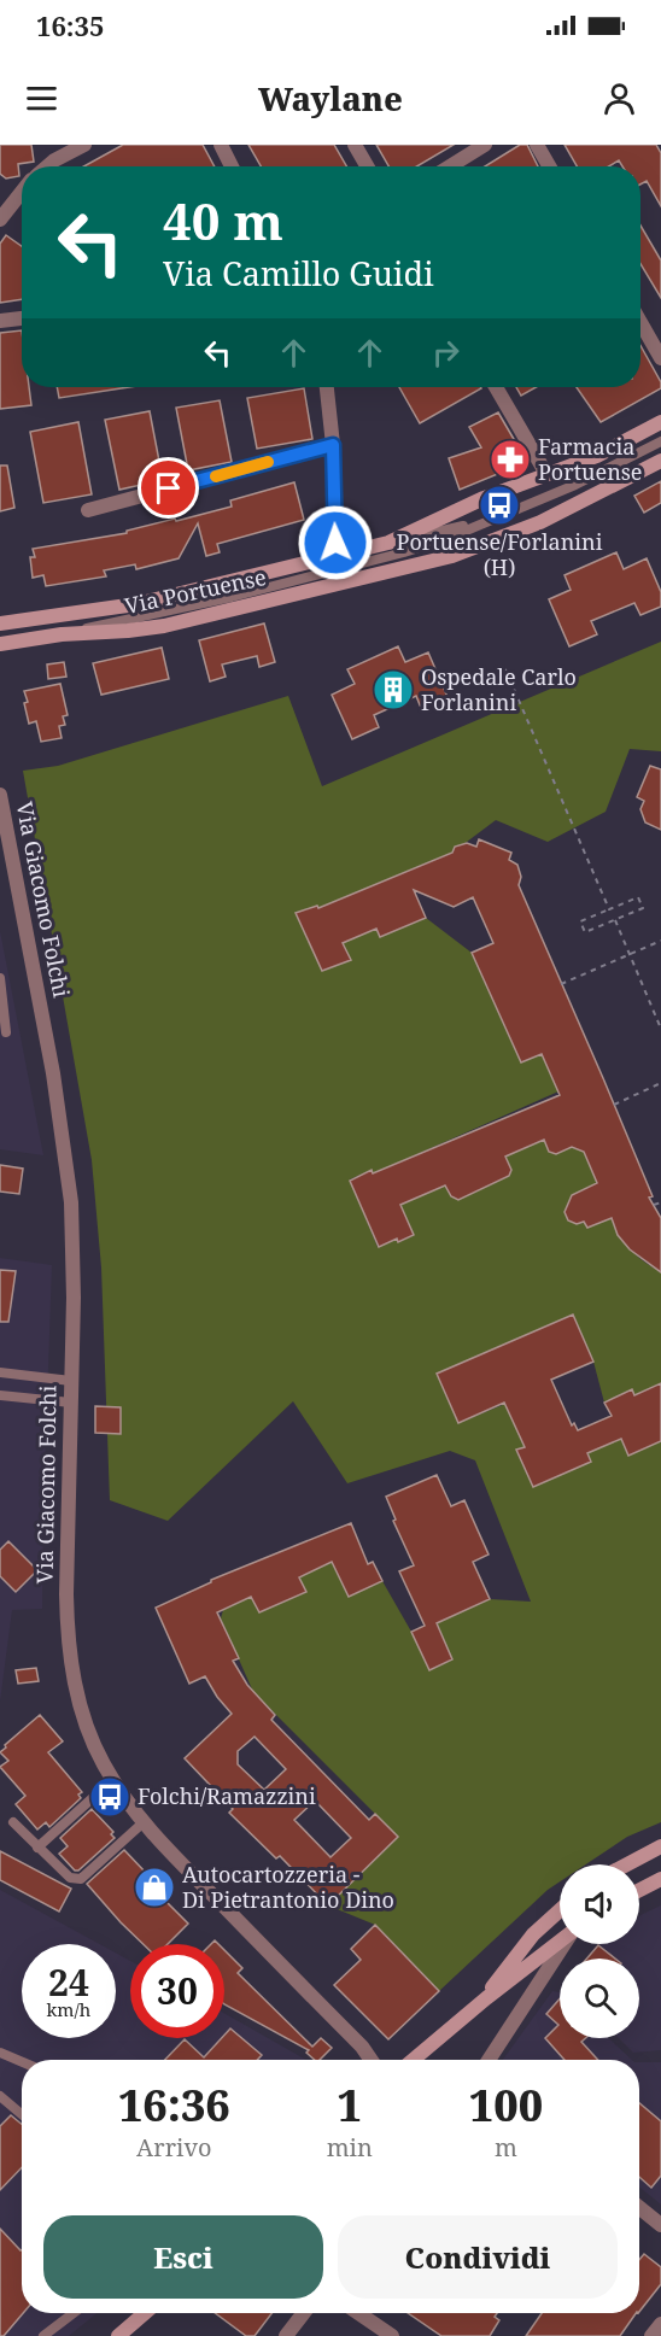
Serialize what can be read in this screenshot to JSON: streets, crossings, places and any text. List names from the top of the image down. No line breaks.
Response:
{"streets":{"main road":["Via Portuense"],"street":["Via Giacomo Folchi"]},"places":{"pharmacy":["Farmacia Portuense"],"bus stop":["Portuense/Forlanini (H)","Folchi/Ramazzini"],"building":["Ospedale Carlo Forlanini"],"shop":["Autocartozzeria - Di Pietrantonio Dino"]},"page":{"status":"16:35","header":"Waylane","turn":["40 m","Via Camillo Guidi"],"speed":"24 km/h","limit":"30","eta":["16:36","Arrivo","1","min","100","m"],"buttons":["Esci","Condividi"]}}
